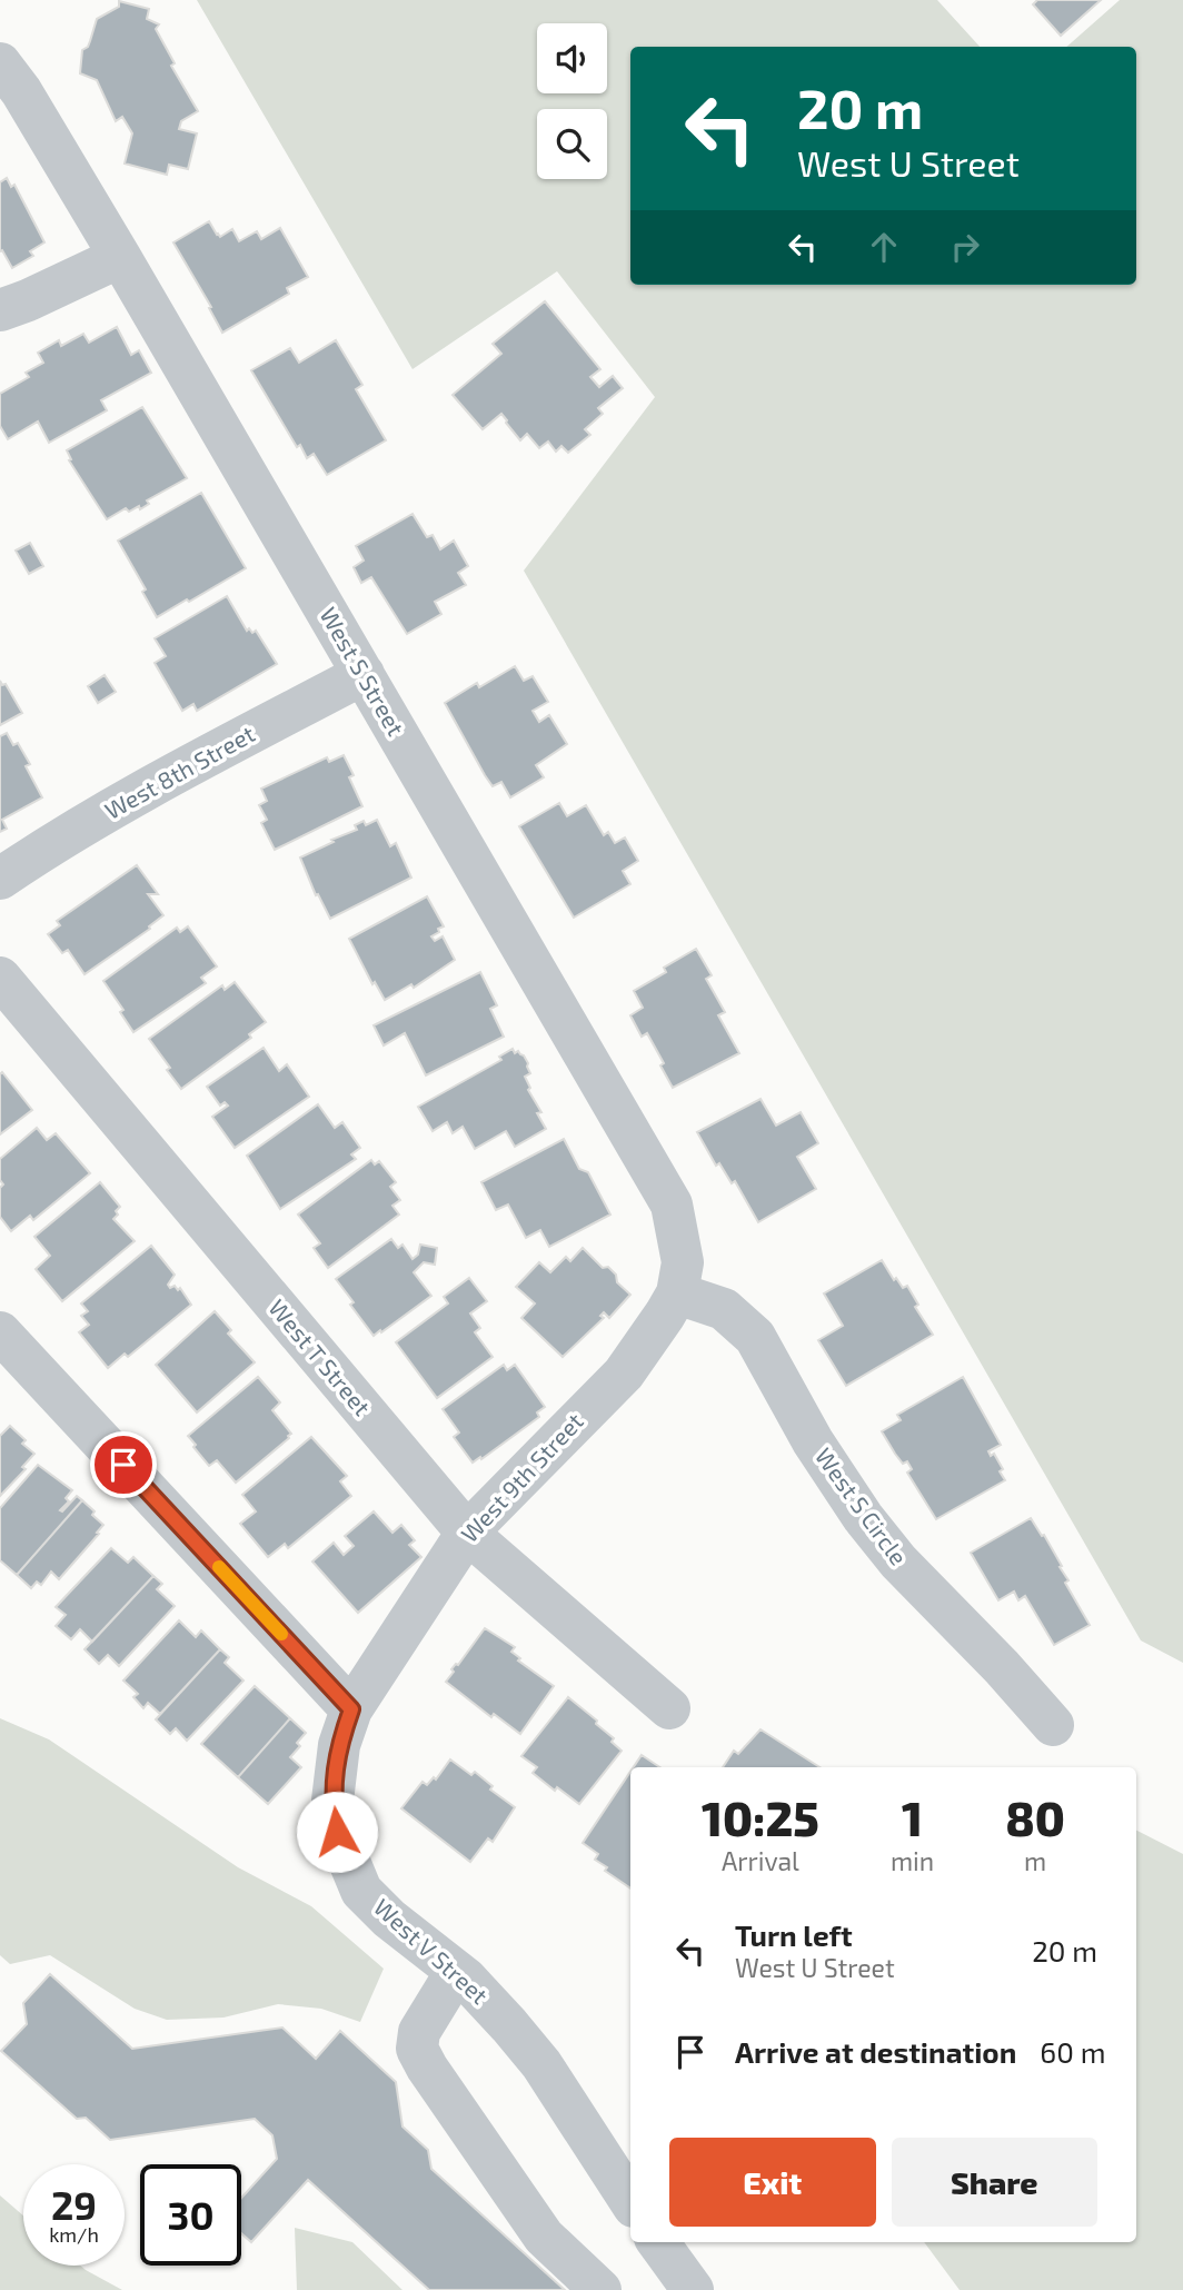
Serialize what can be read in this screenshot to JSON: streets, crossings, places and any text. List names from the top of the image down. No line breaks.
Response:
{"streets":{"street":["West S Street","West 8th Street","West T Street","West 9th Street","West S Circle","West V Street"]},"crossings":[["West S Street","West 8th Street"],["West S Street","West 9th Street"],["West S Street","West S Circle"],["West T Street","West 9th Street"],["West 9th Street","West S Circle"],["West 9th Street","West V Street"]],"page":{"turn":["20 m","West U Street"],"eta":["10:25","Arrival","1","min","80","m"],"list":[{"name":"Turn left","note":"West U Street","value":"20 m"},{"name":"Arrive at destination","value":"60 m"}],"buttons":["Exit","Share"],"speed":"29 km/h","limit":"30"}}
